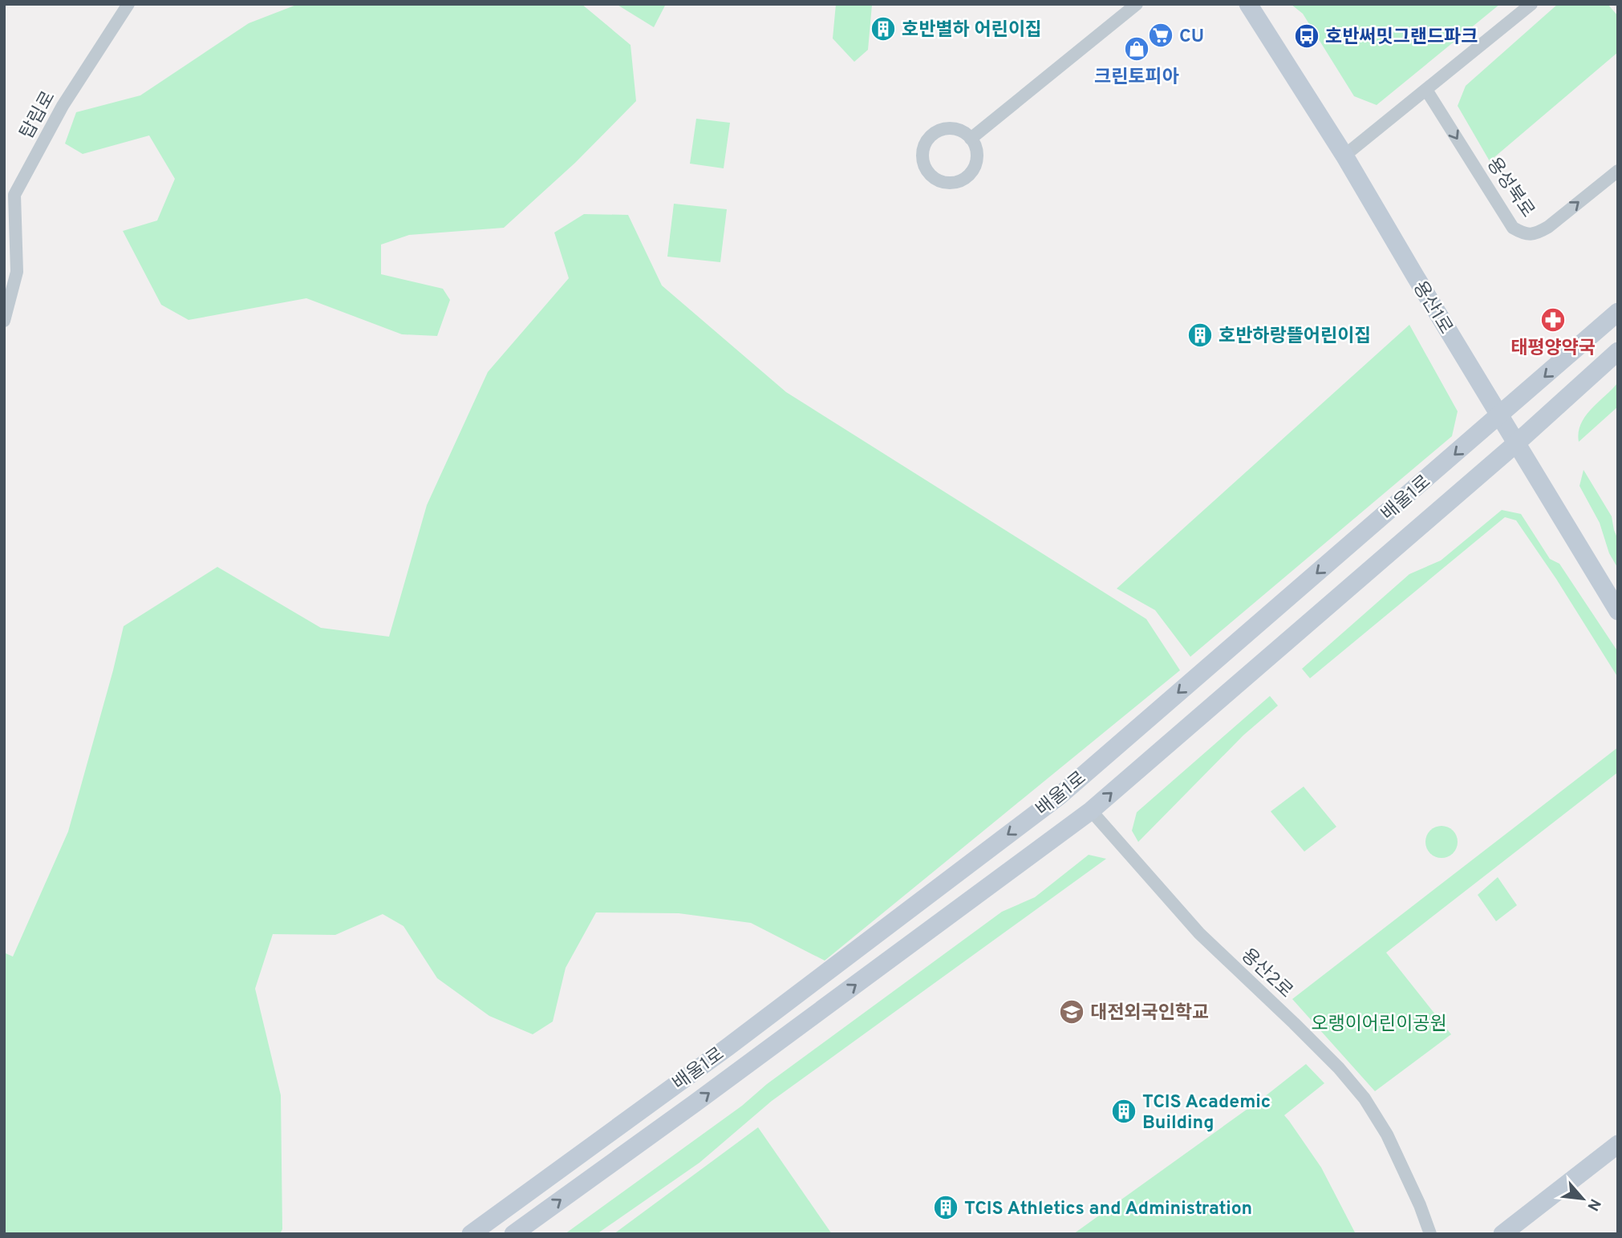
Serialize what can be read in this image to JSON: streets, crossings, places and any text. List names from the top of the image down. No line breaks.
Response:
{"streets":{"main road":["용산1로","배울1로"],"street":["탑립로","용성북로","용산2로"]},"crossings":[["용산1로","배울1로"],["배울1로","용산2로"]],"parks":["오랭이어린이공원"],"places":{"building":["호반별하 어린이집","호반하랑뜰어린이집","TCIS Academic Building","TCIS Athletics and Administration"],"supermarket":["CU"],"bus stop":["호반써밋그랜드파크"],"shop":["크린토피아"],"pharmacy":["태평양약국"],"school or university":["대전외국인학교"]},"north":"bottom right"}
